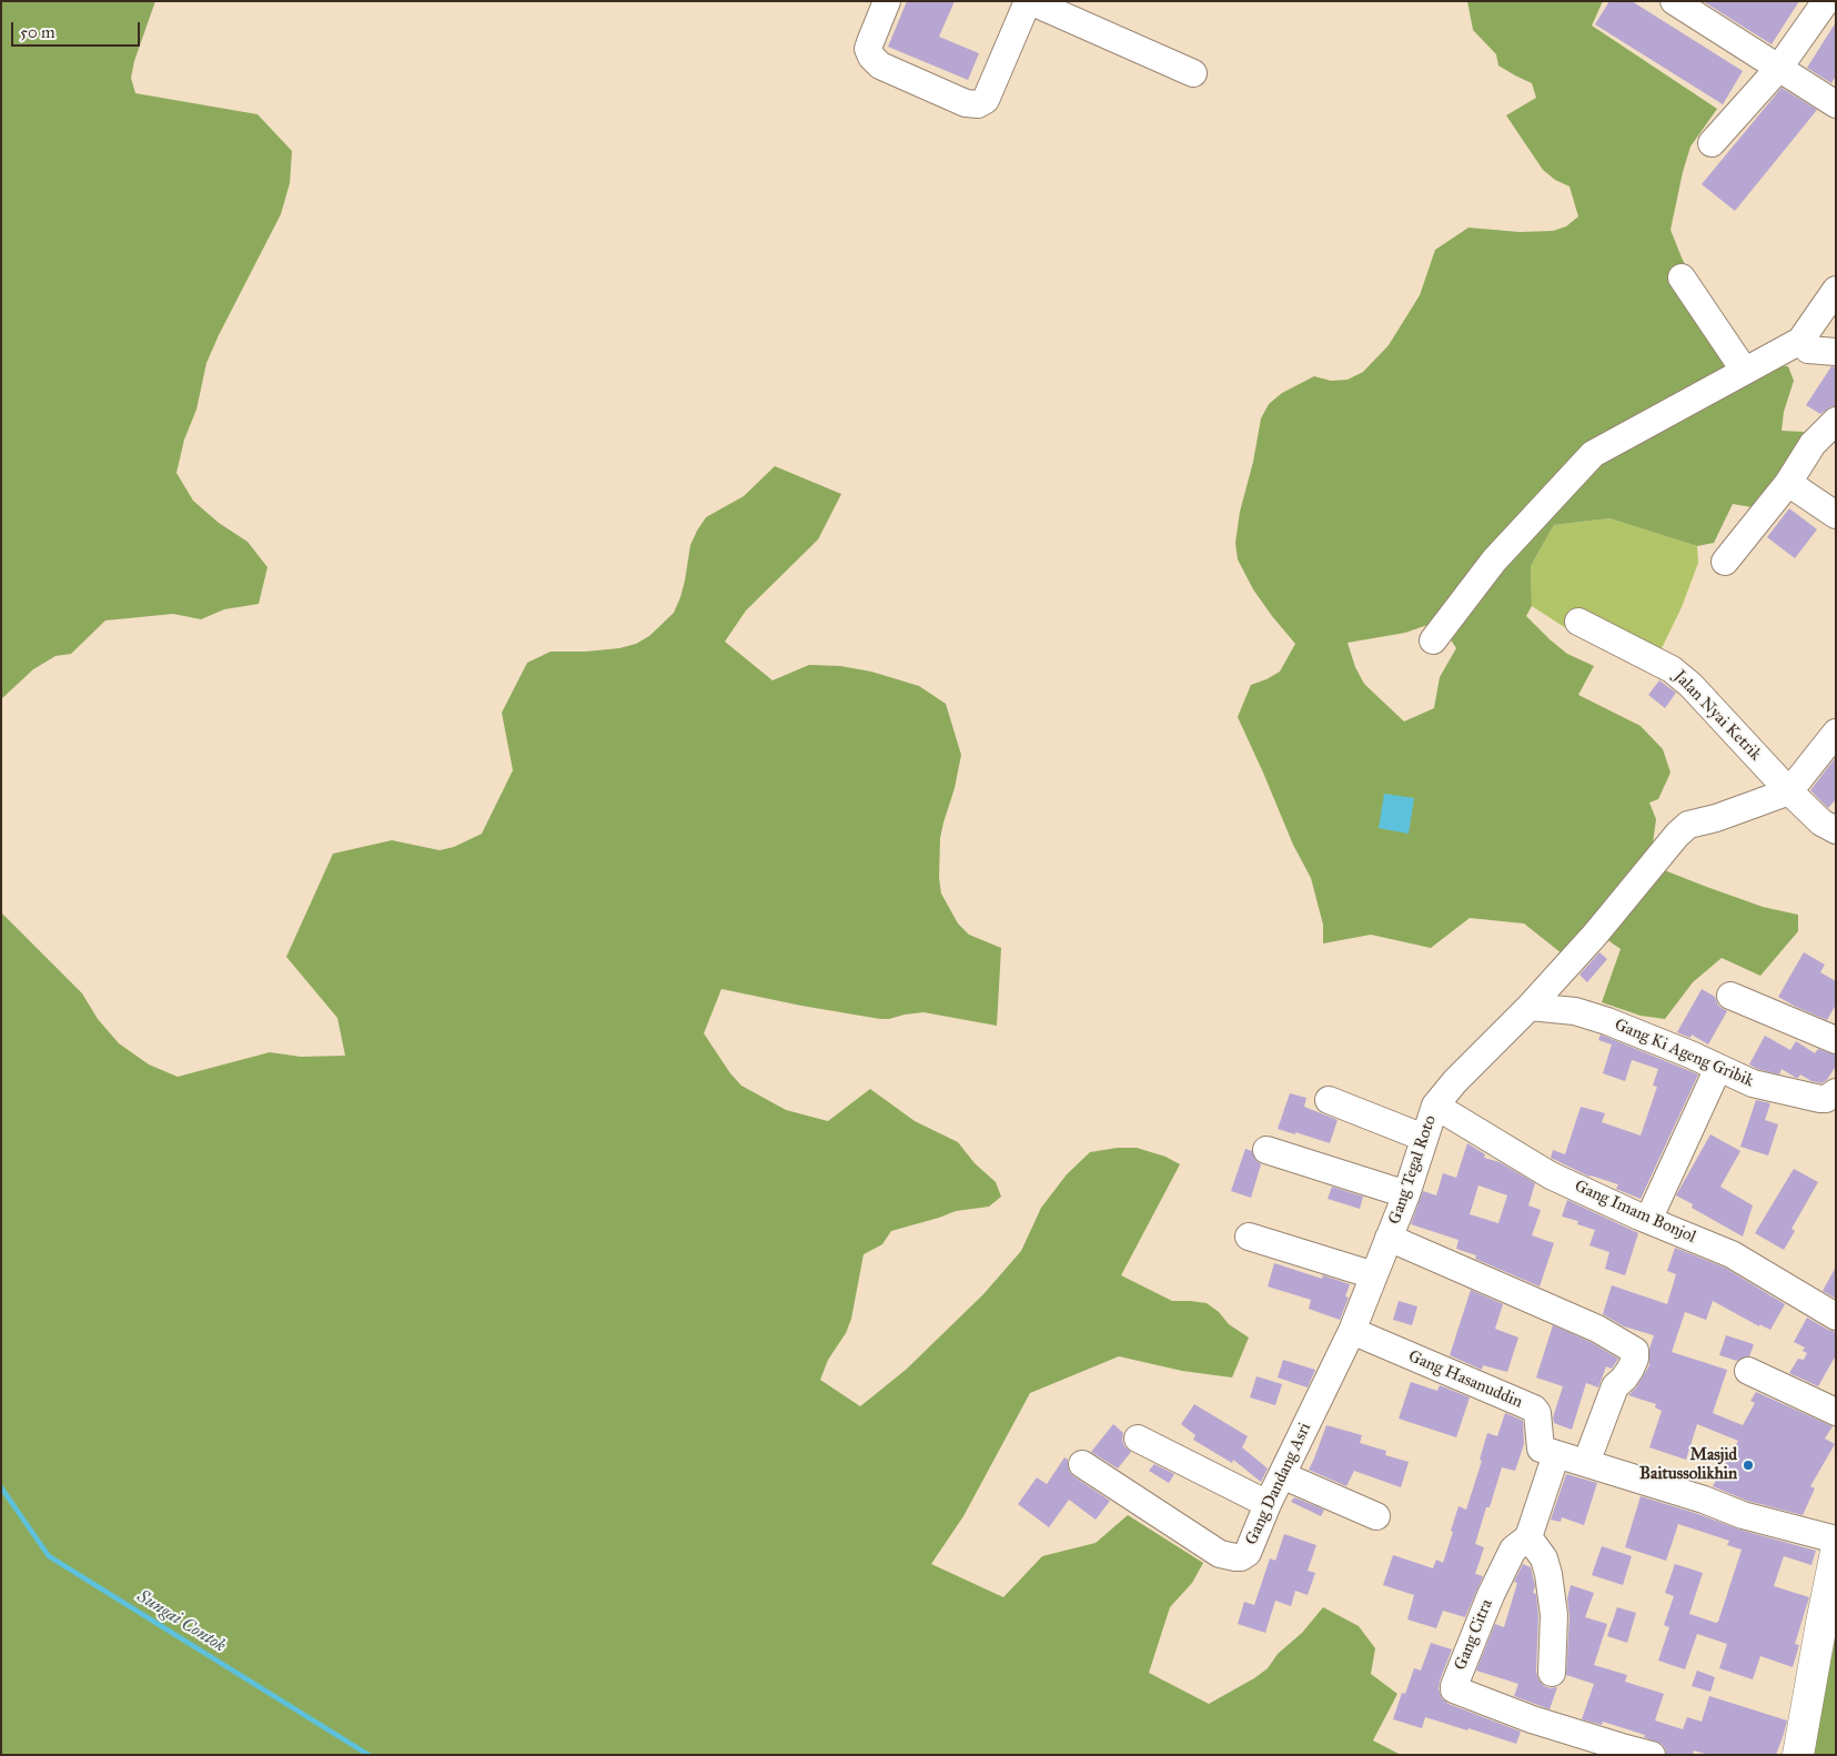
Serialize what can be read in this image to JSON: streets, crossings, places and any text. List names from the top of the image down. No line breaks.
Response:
{"streets":{"street":["Jalan Nyai Ketrik","Gang Ki Ageng Gribik","Gang Tegal Roto","Gang Imam Bonjol","Gang Hasanuddin","Gang Dandang Asri","Gang Citra"]},"crossings":[["Jalan Nyai Ketrik","Gang Tegal Roto"],["Gang Ki Ageng Gribik","Gang Tegal Roto"],["Gang Tegal Roto","Gang Imam Bonjol"],["Gang Tegal Roto","Gang Hasanuddin"],["Gang Tegal Roto","Gang Dandang Asri"],["Gang Hasanuddin","Gang Dandang Asri"],["Gang Hasanuddin","Gang Citra"]],"water":["Sungai Contok"],"places":["Masjid Baitussolikhin"],"scale_bar":"50 m"}
